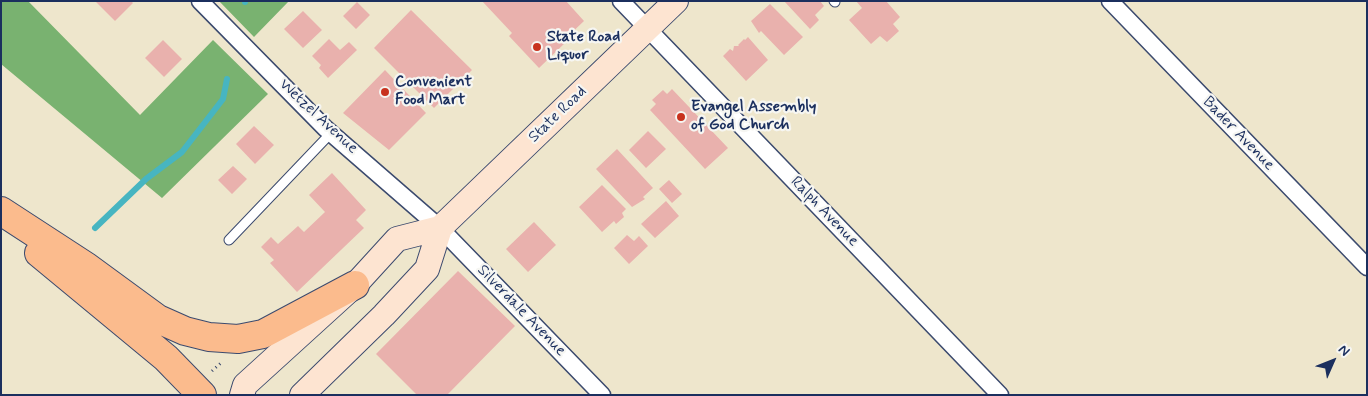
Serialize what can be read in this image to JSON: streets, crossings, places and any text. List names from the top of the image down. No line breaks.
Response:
{"streets":{"main road":["State Road"],"street":["Wetzel Avenue","Bader Avenue","Ralph Avenue","Silverdale Avenue"]},"crossings":[["State Road","Wetzel Avenue"],["State Road","Ralph Avenue"],["State Road","Silverdale Avenue"],["Wetzel Avenue","Silverdale Avenue"]],"places":["State Road Liquor","Convenient Food Mart","Evangel Assembly of God Church"],"north":"top right"}
